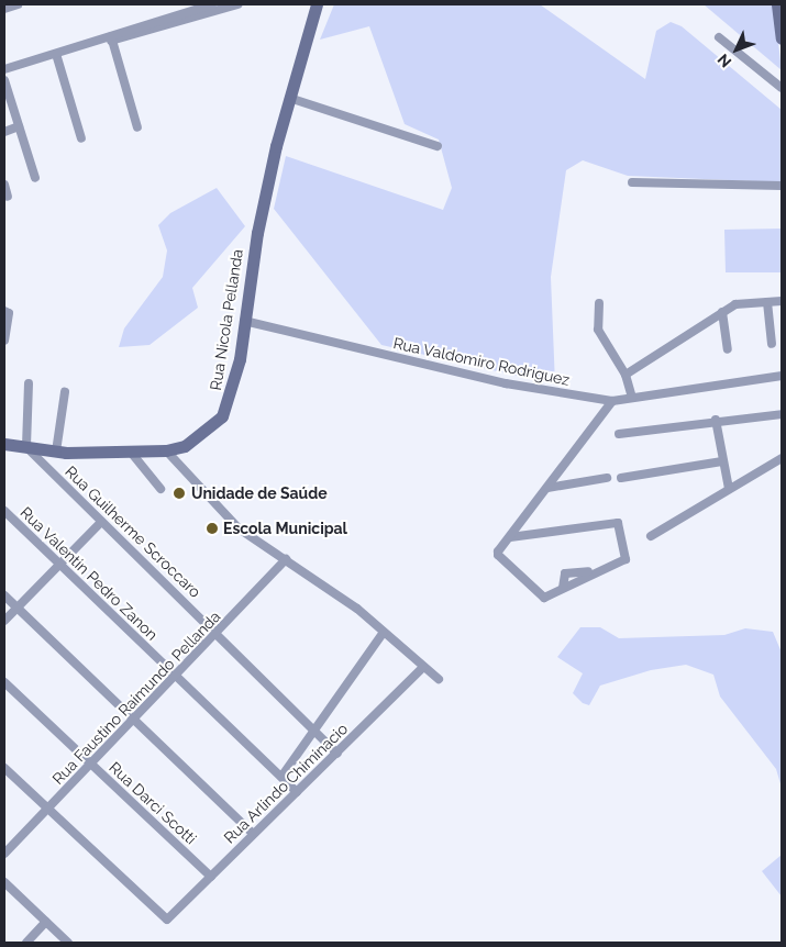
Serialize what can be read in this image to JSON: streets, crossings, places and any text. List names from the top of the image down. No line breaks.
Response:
{"streets":{"main road":["Rua Nicola Pellanda"],"street":["Rua Valdomiro Rodriguez","Rua Guilherme Scroccaro","Rua Valentin Pedro Zanon","Rua Faustino Raimundo Pellanda","Rua Arlindo Chiminacio","Rua Darci Scotti"]},"crossings":[["Rua Nicola Pellanda","Rua Valdomiro Rodriguez"],["Rua Nicola Pellanda","Rua Guilherme Scroccaro"],["Rua Guilherme Scroccaro","Rua Faustino Raimundo Pellanda"],["Rua Guilherme Scroccaro","Rua Arlindo Chiminacio"],["Rua Valentin Pedro Zanon","Rua Faustino Raimundo Pellanda"],["Rua Valentin Pedro Zanon","Rua Arlindo Chiminacio"],["Rua Faustino Raimundo Pellanda","Rua Arlindo Chiminacio"],["Rua Faustino Raimundo Pellanda","Rua Darci Scotti"],["Rua Arlindo Chiminacio","Rua Darci Scotti"]],"places":["Unidade de Saúde","Escola Municipal"],"north":"bottom left"}
